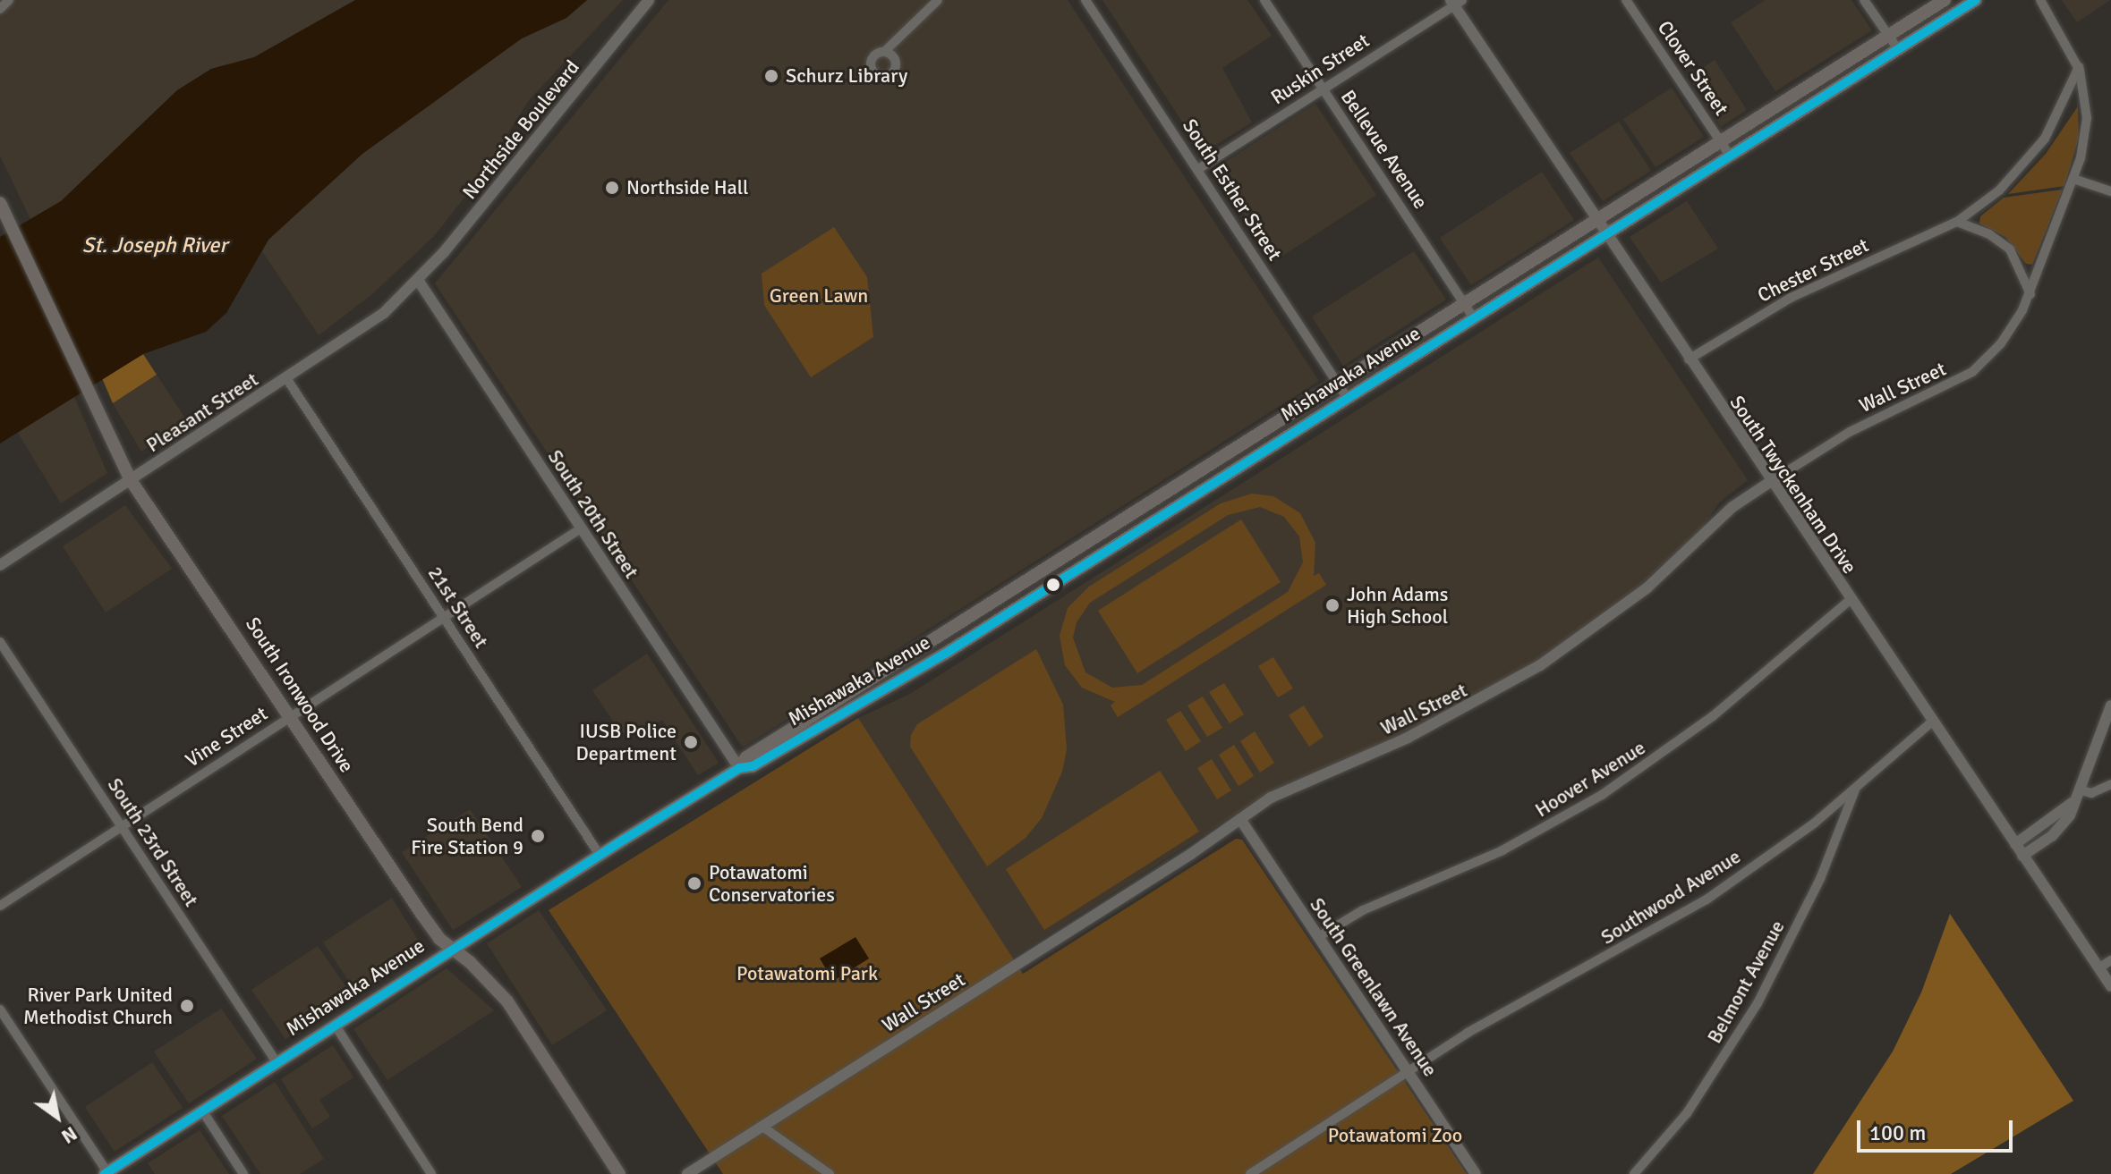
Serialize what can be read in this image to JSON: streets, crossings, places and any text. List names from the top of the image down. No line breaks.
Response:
{"streets":{"main road":["Mishawaka Avenue","South Ironwood Drive"],"street":["Clover Street","Ruskin Street","Northside Boulevard","Bellevue Avenue","South Esther Street","Chester Street","Wall Street","Pleasant Street","South Twyckenham Drive","South 20th Street","21st Street","Vine Street","Hoover Avenue","South 23rd Street","Southwood Avenue","Belmont Avenue","South Greenlawn Avenue"]},"crossings":[["Clover Street","Mishawaka Avenue"],["Ruskin Street","Bellevue Avenue"],["Ruskin Street","South Esther Street"],["Ruskin Street","South Twyckenham Drive"],["Northside Boulevard","Pleasant Street"],["Northside Boulevard","South 20th Street"],["Bellevue Avenue","Mishawaka Avenue"],["South Esther Street","Mishawaka Avenue"],["Chester Street","Wall Street"],["Chester Street","South Twyckenham Drive"],["Mishawaka Avenue","South Twyckenham Drive"],["Mishawaka Avenue","South 20th Street"],["Mishawaka Avenue","21st Street"],["Mishawaka Avenue","South Ironwood Drive"],["Mishawaka Avenue","South 23rd Street"],["Wall Street","South Twyckenham Drive"],["Wall Street","South Greenlawn Avenue"],["Pleasant Street","South 20th Street"],["Pleasant Street","21st Street"],["Pleasant Street","South Ironwood Drive"],["South Twyckenham Drive","Hoover Avenue"],["South Twyckenham Drive","Southwood Avenue"],["South 20th Street","Vine Street"],["21st Street","Vine Street"],["South Ironwood Drive","Vine Street"],["Vine Street","South 23rd Street"],["Hoover Avenue","South Greenlawn Avenue"],["Southwood Avenue","Belmont Avenue"],["Southwood Avenue","South Greenlawn Avenue"]],"water":["St. Joseph River"],"parks":["Green Lawn","Potawatomi Park","Potawatomi Zoo"],"places":["Schurz Library","Northside Hall","John Adams High School","IUSB Police Department","South Bend Fire Station 9","Potawatomi Conservatories","River Park United Methodist Church"],"scale_bar":"100 m","north":"bottom right"}
